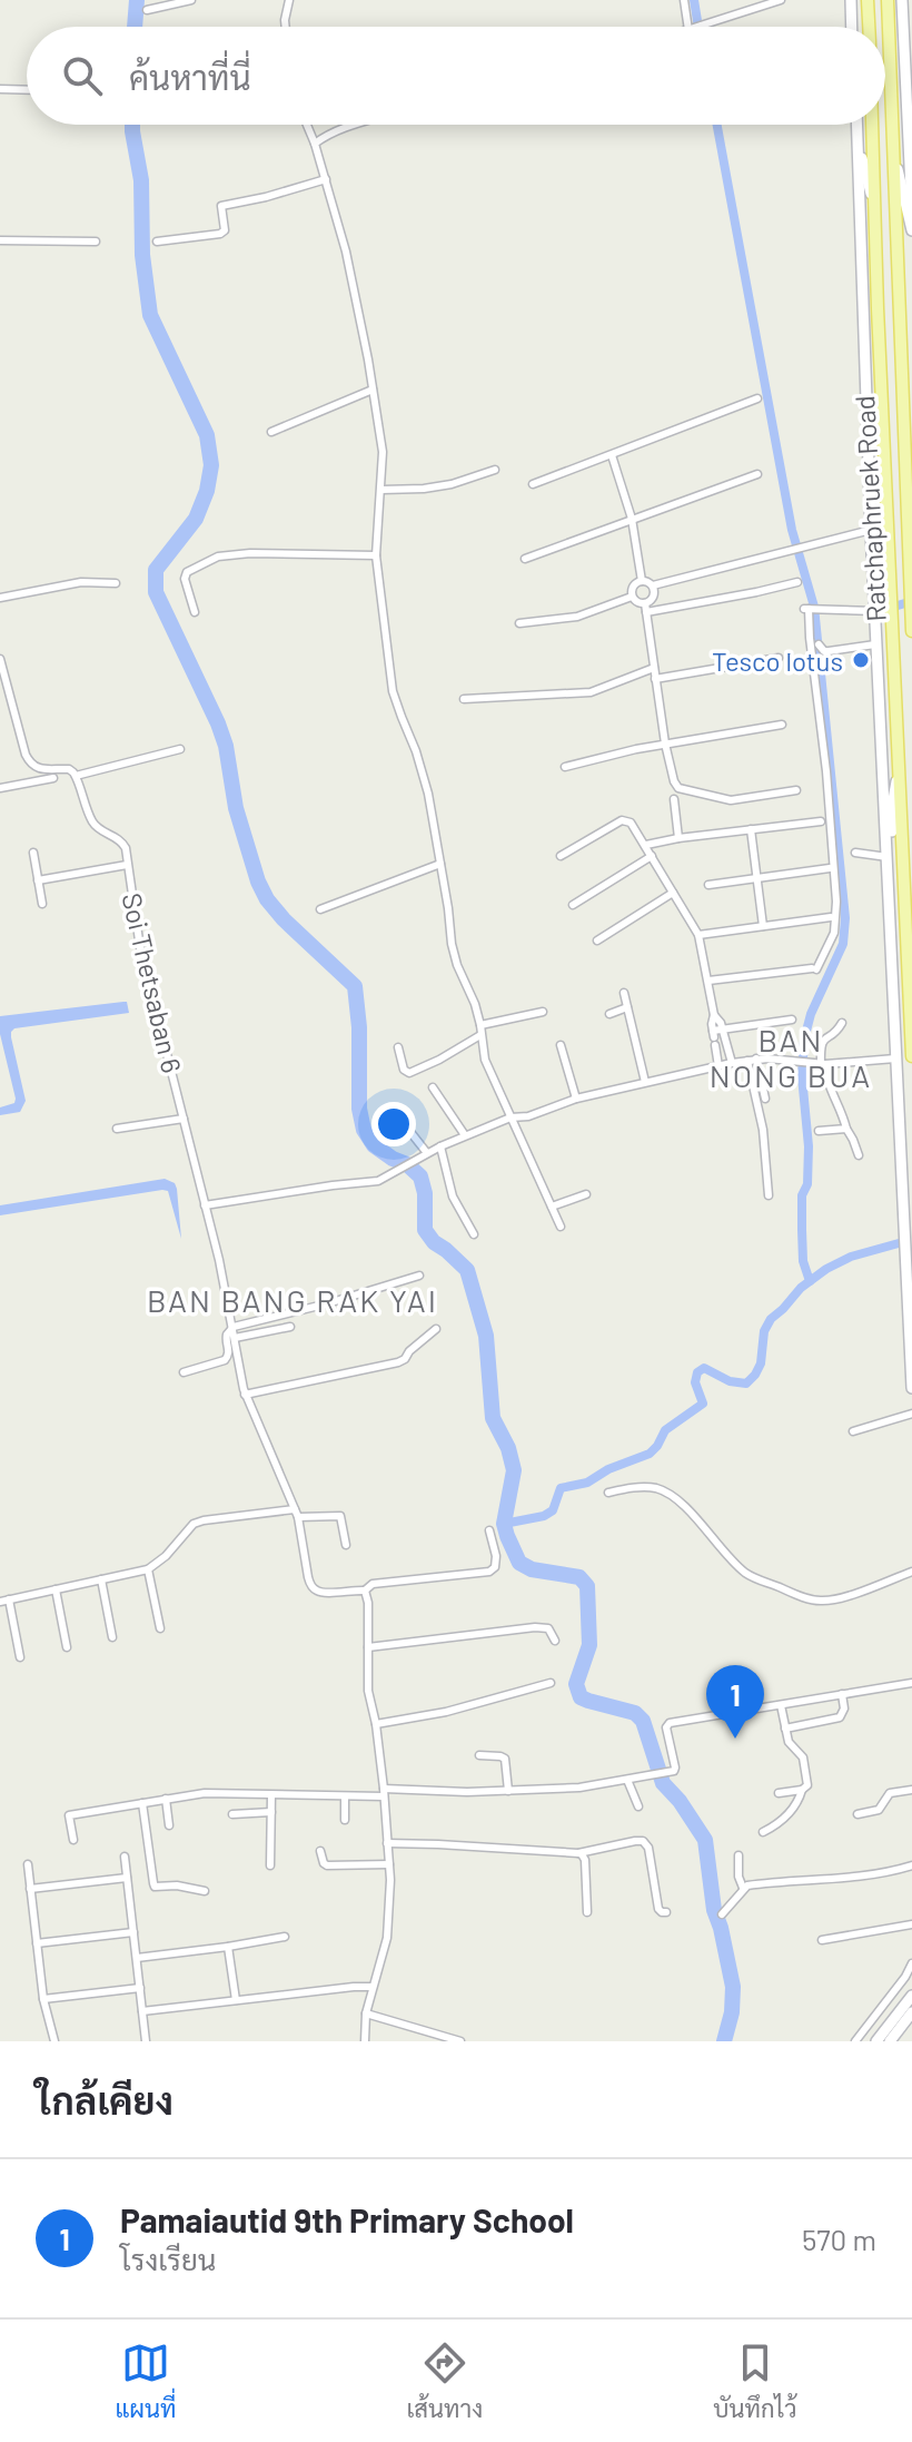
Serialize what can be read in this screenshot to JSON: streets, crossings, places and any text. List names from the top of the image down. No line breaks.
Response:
{"streets":{"main road":["Ratchaphruek Road"],"street":["Soi Thetsaban 6"]},"districts":["BAN NONG BUA","BAN BANG RAK YAI"],"places":["Tesco lotus"],"page":{"search":"ค้นหาที่นี่","pins":"1","heading":"ใกล้เคียง","list":[{"mark":"1","name":"Pamaiautid 9th Primary School","note":"โรงเรียน","value":"570 m"}],"nav":["แผนที่","เส้นทาง","บันทึกไว้"]}}
